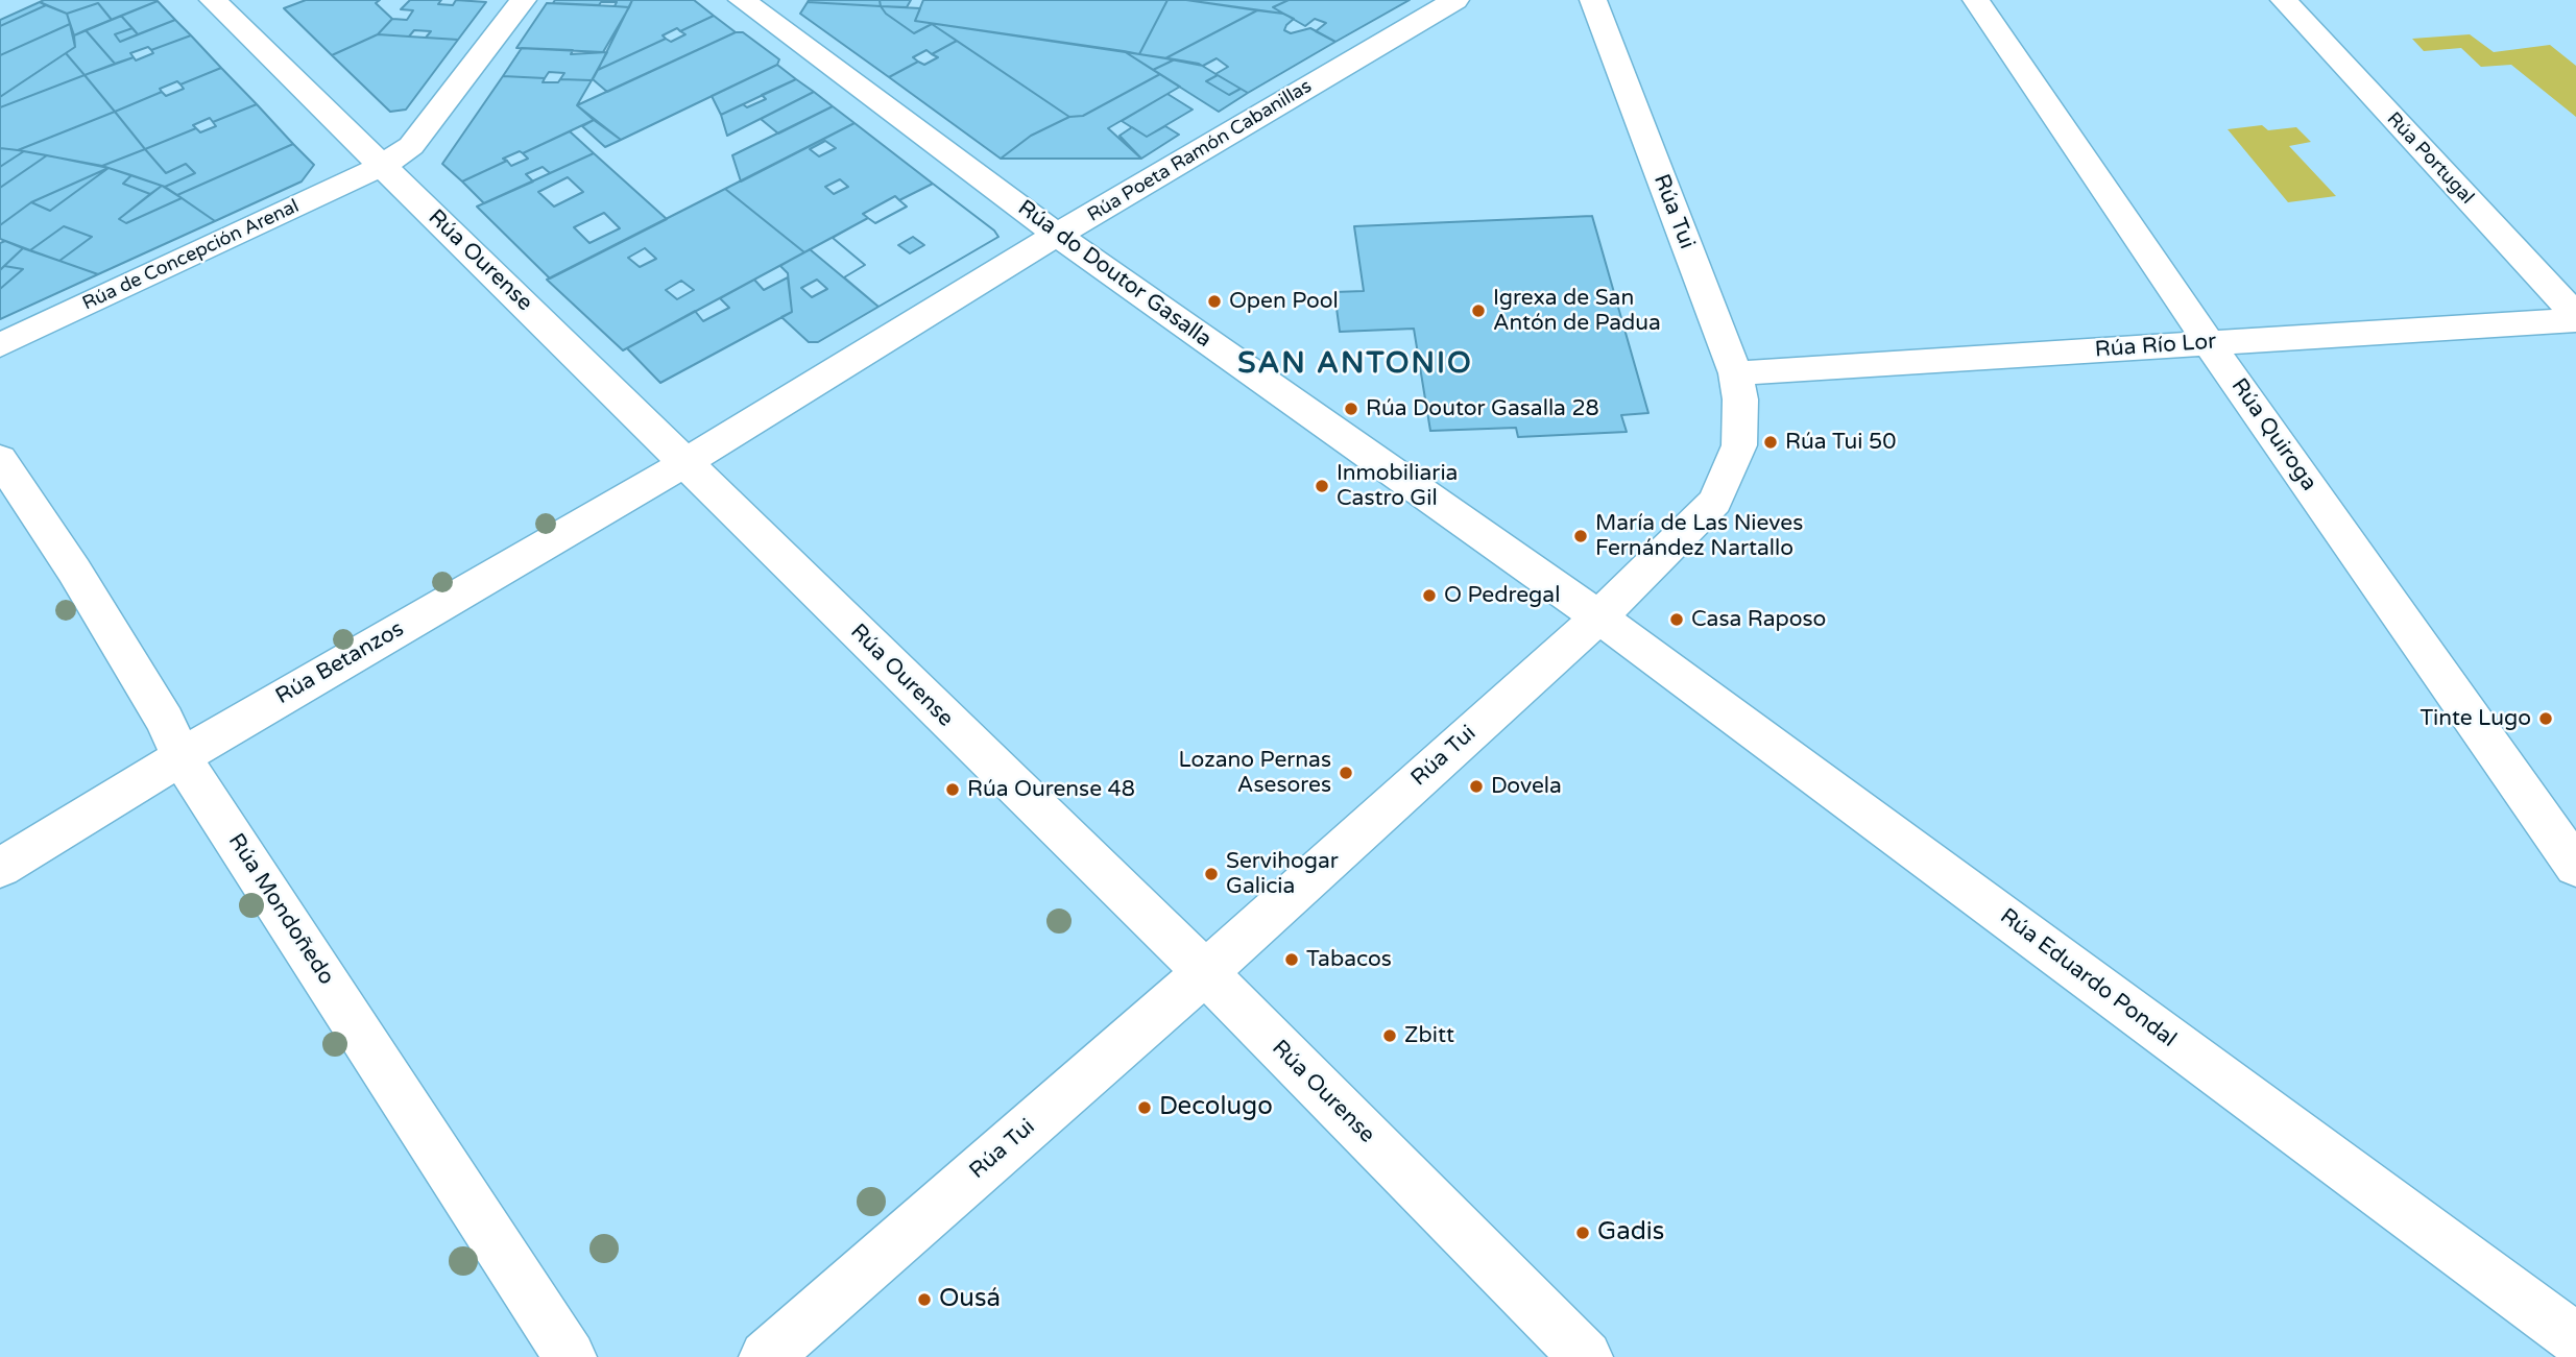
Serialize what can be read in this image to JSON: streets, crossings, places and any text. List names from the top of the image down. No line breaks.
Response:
{"streets":{"street":["Rúa Poeta Ramón Cabanillas","Rúa Portugal","Rúa Tui","Rúa de Concepción Arenal","Rúa Ourense","Rúa do Doutor Gasalla","Rúa Río Lor","Rúa Quiroga","Rúa Betanzos","Rúa Mondoñedo","Rúa Eduardo Pondal"]},"crossings":[["Rúa Poeta Ramón Cabanillas","Rúa Ourense"],["Rúa Poeta Ramón Cabanillas","Rúa do Doutor Gasalla"],["Rúa Poeta Ramón Cabanillas","Rúa Betanzos"],["Rúa Portugal","Rúa Río Lor"],["Rúa Tui","Rúa Ourense"],["Rúa Tui","Rúa do Doutor Gasalla"],["Rúa Tui","Rúa Río Lor"],["Rúa Tui","Rúa Eduardo Pondal"],["Rúa de Concepción Arenal","Rúa Ourense"],["Rúa Ourense","Rúa Betanzos"],["Rúa do Doutor Gasalla","Rúa Eduardo Pondal"],["Rúa Río Lor","Rúa Quiroga"],["Rúa Betanzos","Rúa Mondoñedo"]],"districts":["SAN ANTONIO"],"places":["Open Pool","Igrexa de San Antón de Padua","Rúa Doutor Gasalla 28","Rúa Tui 50","Inmobiliaria Castro Gil","María de Las Nieves Fernández Nartallo","O Pedregal","Casa Raposo","Tinte Lugo","Lozano Pernas Asesores","Dovela","Rúa Ourense 48","Servihogar Galicia","Tabacos","Zbitt","Decolugo","Gadis","Ousá"]}
